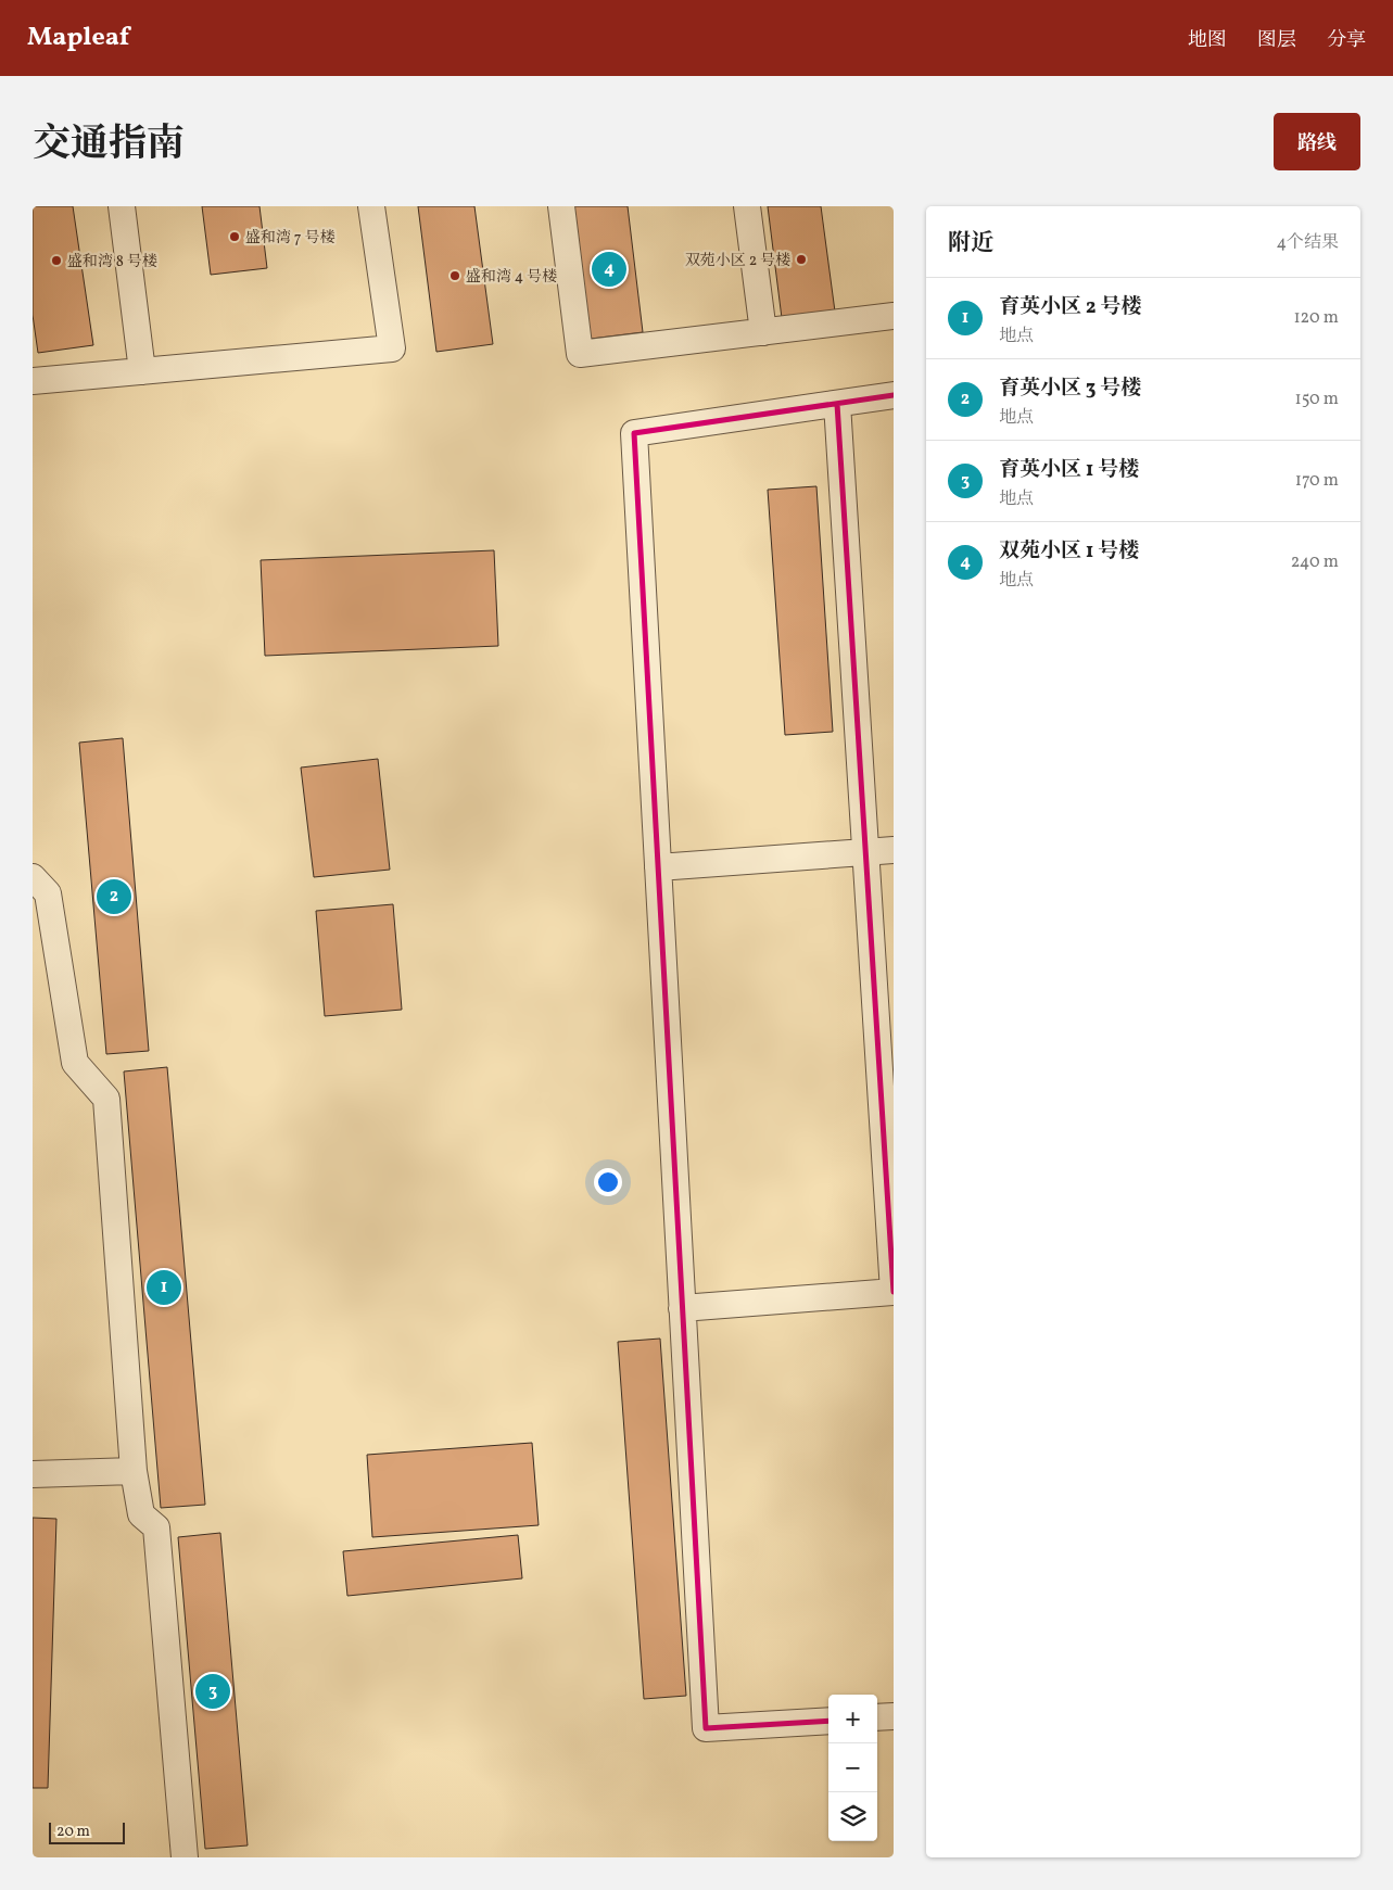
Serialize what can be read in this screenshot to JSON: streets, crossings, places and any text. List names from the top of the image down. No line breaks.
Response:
{"places":["盛和湾 7 号楼","双苑小区 2 号楼","盛和湾 8 号楼","盛和湾 4 号楼"],"scale_bar":"20 m","page":{"header":"Mapleaf","nav":["地图","图层","分享"],"title":"交通指南","buttons":"路线","heading":["附近","4个结果"],"pins":["4","2","1","3"],"list":[{"mark":"1","name":"育英小区 2 号楼","note":"地点","value":"120 m"},{"mark":"2","name":"育英小区 3 号楼","note":"地点","value":"150 m"},{"mark":"3","name":"育英小区 1 号楼","note":"地点","value":"170 m"},{"mark":"4","name":"双苑小区 1 号楼","note":"地点","value":"240 m"}],"map_buttons":["+","−"],"scale":"20 m"}}
